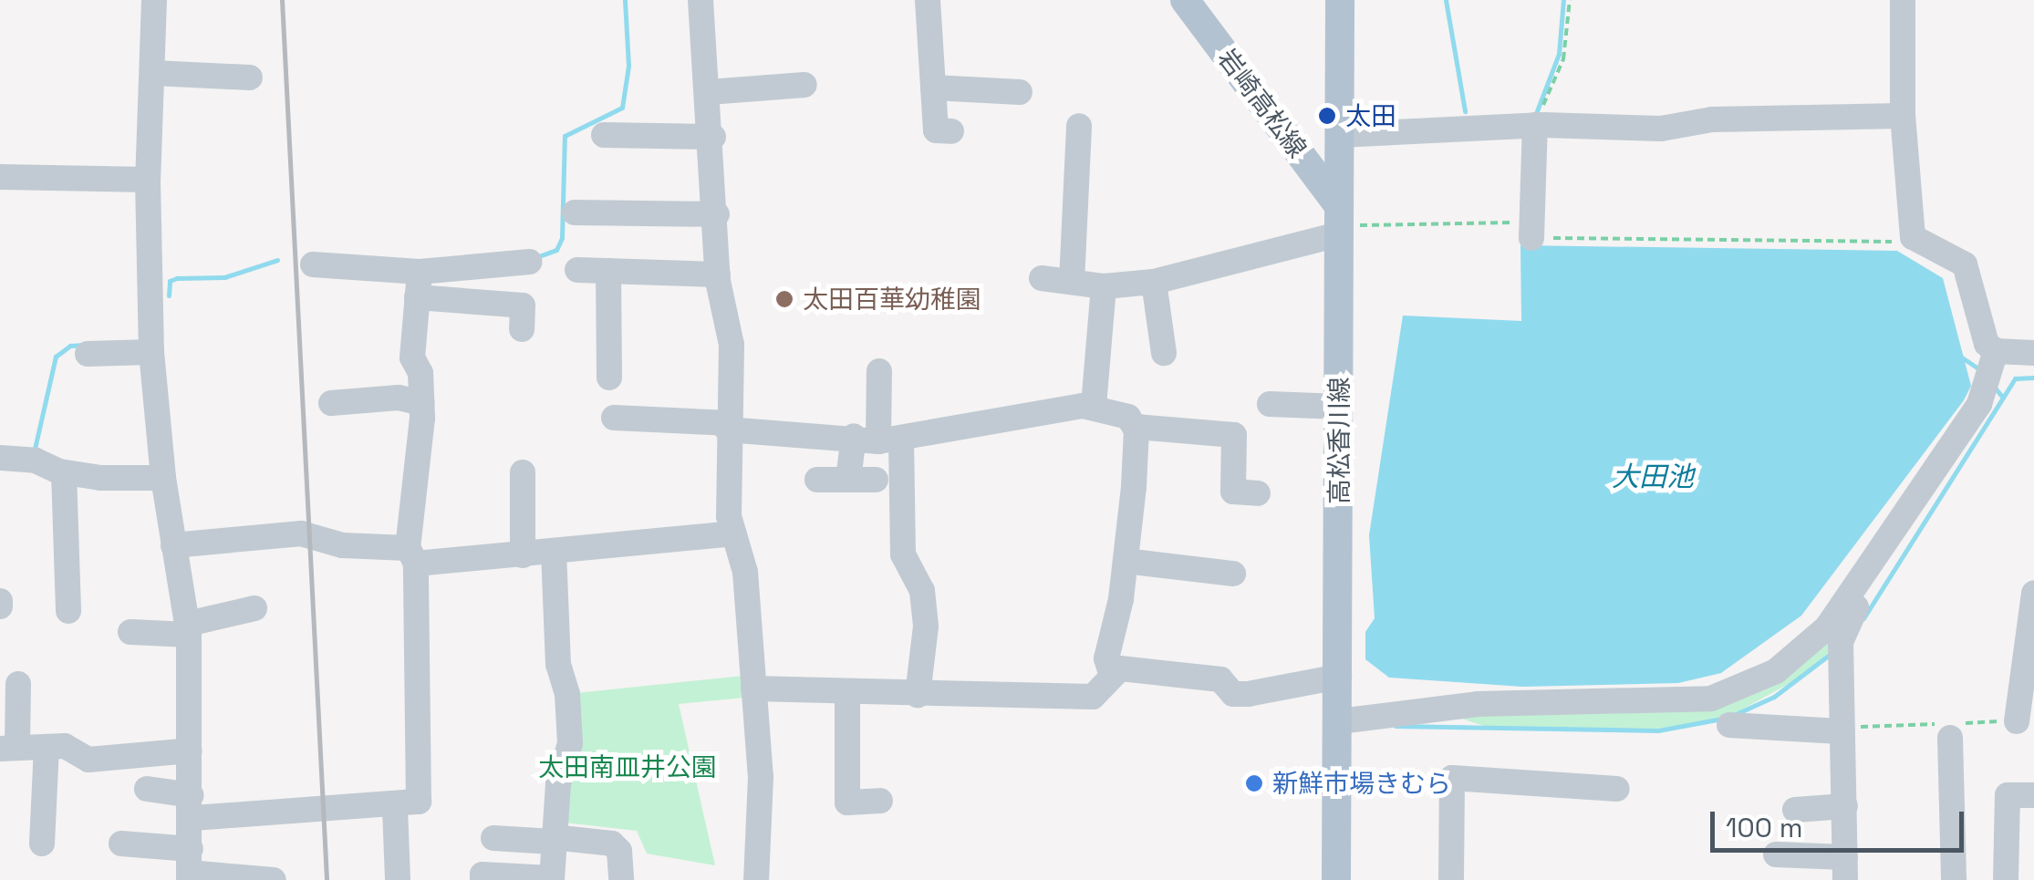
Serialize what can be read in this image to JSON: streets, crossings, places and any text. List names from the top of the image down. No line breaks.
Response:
{"streets":{"main road":["岩崎高松線","高松香川線"]},"crossings":[["岩崎高松線","高松香川線"]],"water":["大田池"],"parks":["太田南皿井公園"],"places":["太田","太田百華幼稚園","新鮮市場きむら"],"scale_bar":"100 m"}
